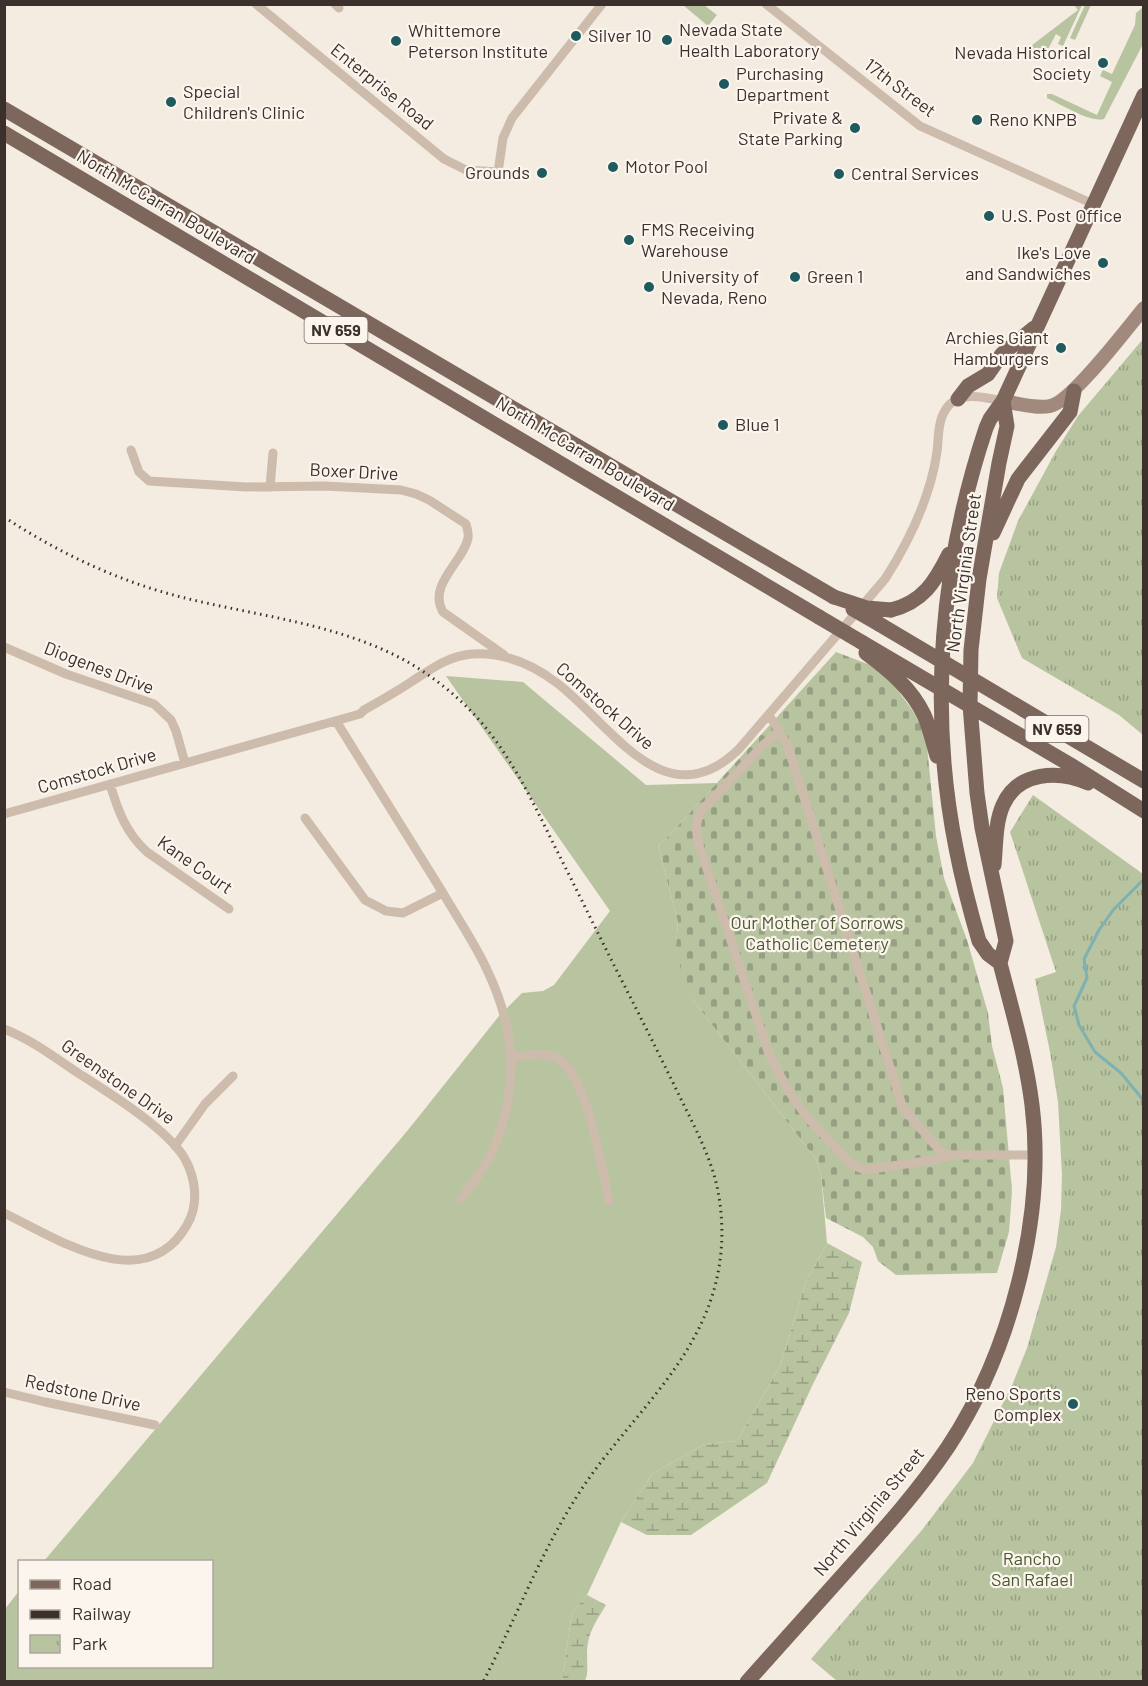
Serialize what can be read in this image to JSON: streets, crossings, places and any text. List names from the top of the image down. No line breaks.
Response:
{"streets":{"main road":["North McCarran Boulevard","NV 659","North Virginia Street"],"street":["Enterprise Road","17th Street","Boxer Drive","Diogenes Drive","Comstock Drive","Kane Court","Greenstone Drive","Redstone Drive"]},"crossings":[["17th Street","North Virginia Street"],["North McCarran Boulevard","North Virginia Street"],["Boxer Drive","Comstock Drive"],["Diogenes Drive","Comstock Drive"],["Comstock Drive","Kane Court"]],"parks":["Our Mother of Sorrows Catholic Cemetery","Rancho San Rafael"],"places":["Silver 10","Nevada State Health Laboratory","Whittemore Peterson Institute","Nevada Historical Society","Purchasing Department","Special Children's Clinic","Reno KNPB","Private & State Parking","Motor Pool","Grounds","Central Services","U.S. Post Office","FMS Receiving Warehouse","Ike's Love and Sandwiches","Green 1","University of Nevada, Reno","Archies Giant Hamburgers","Blue 1","Reno Sports Complex"],"legend":["Road","Railway","Park"]}
